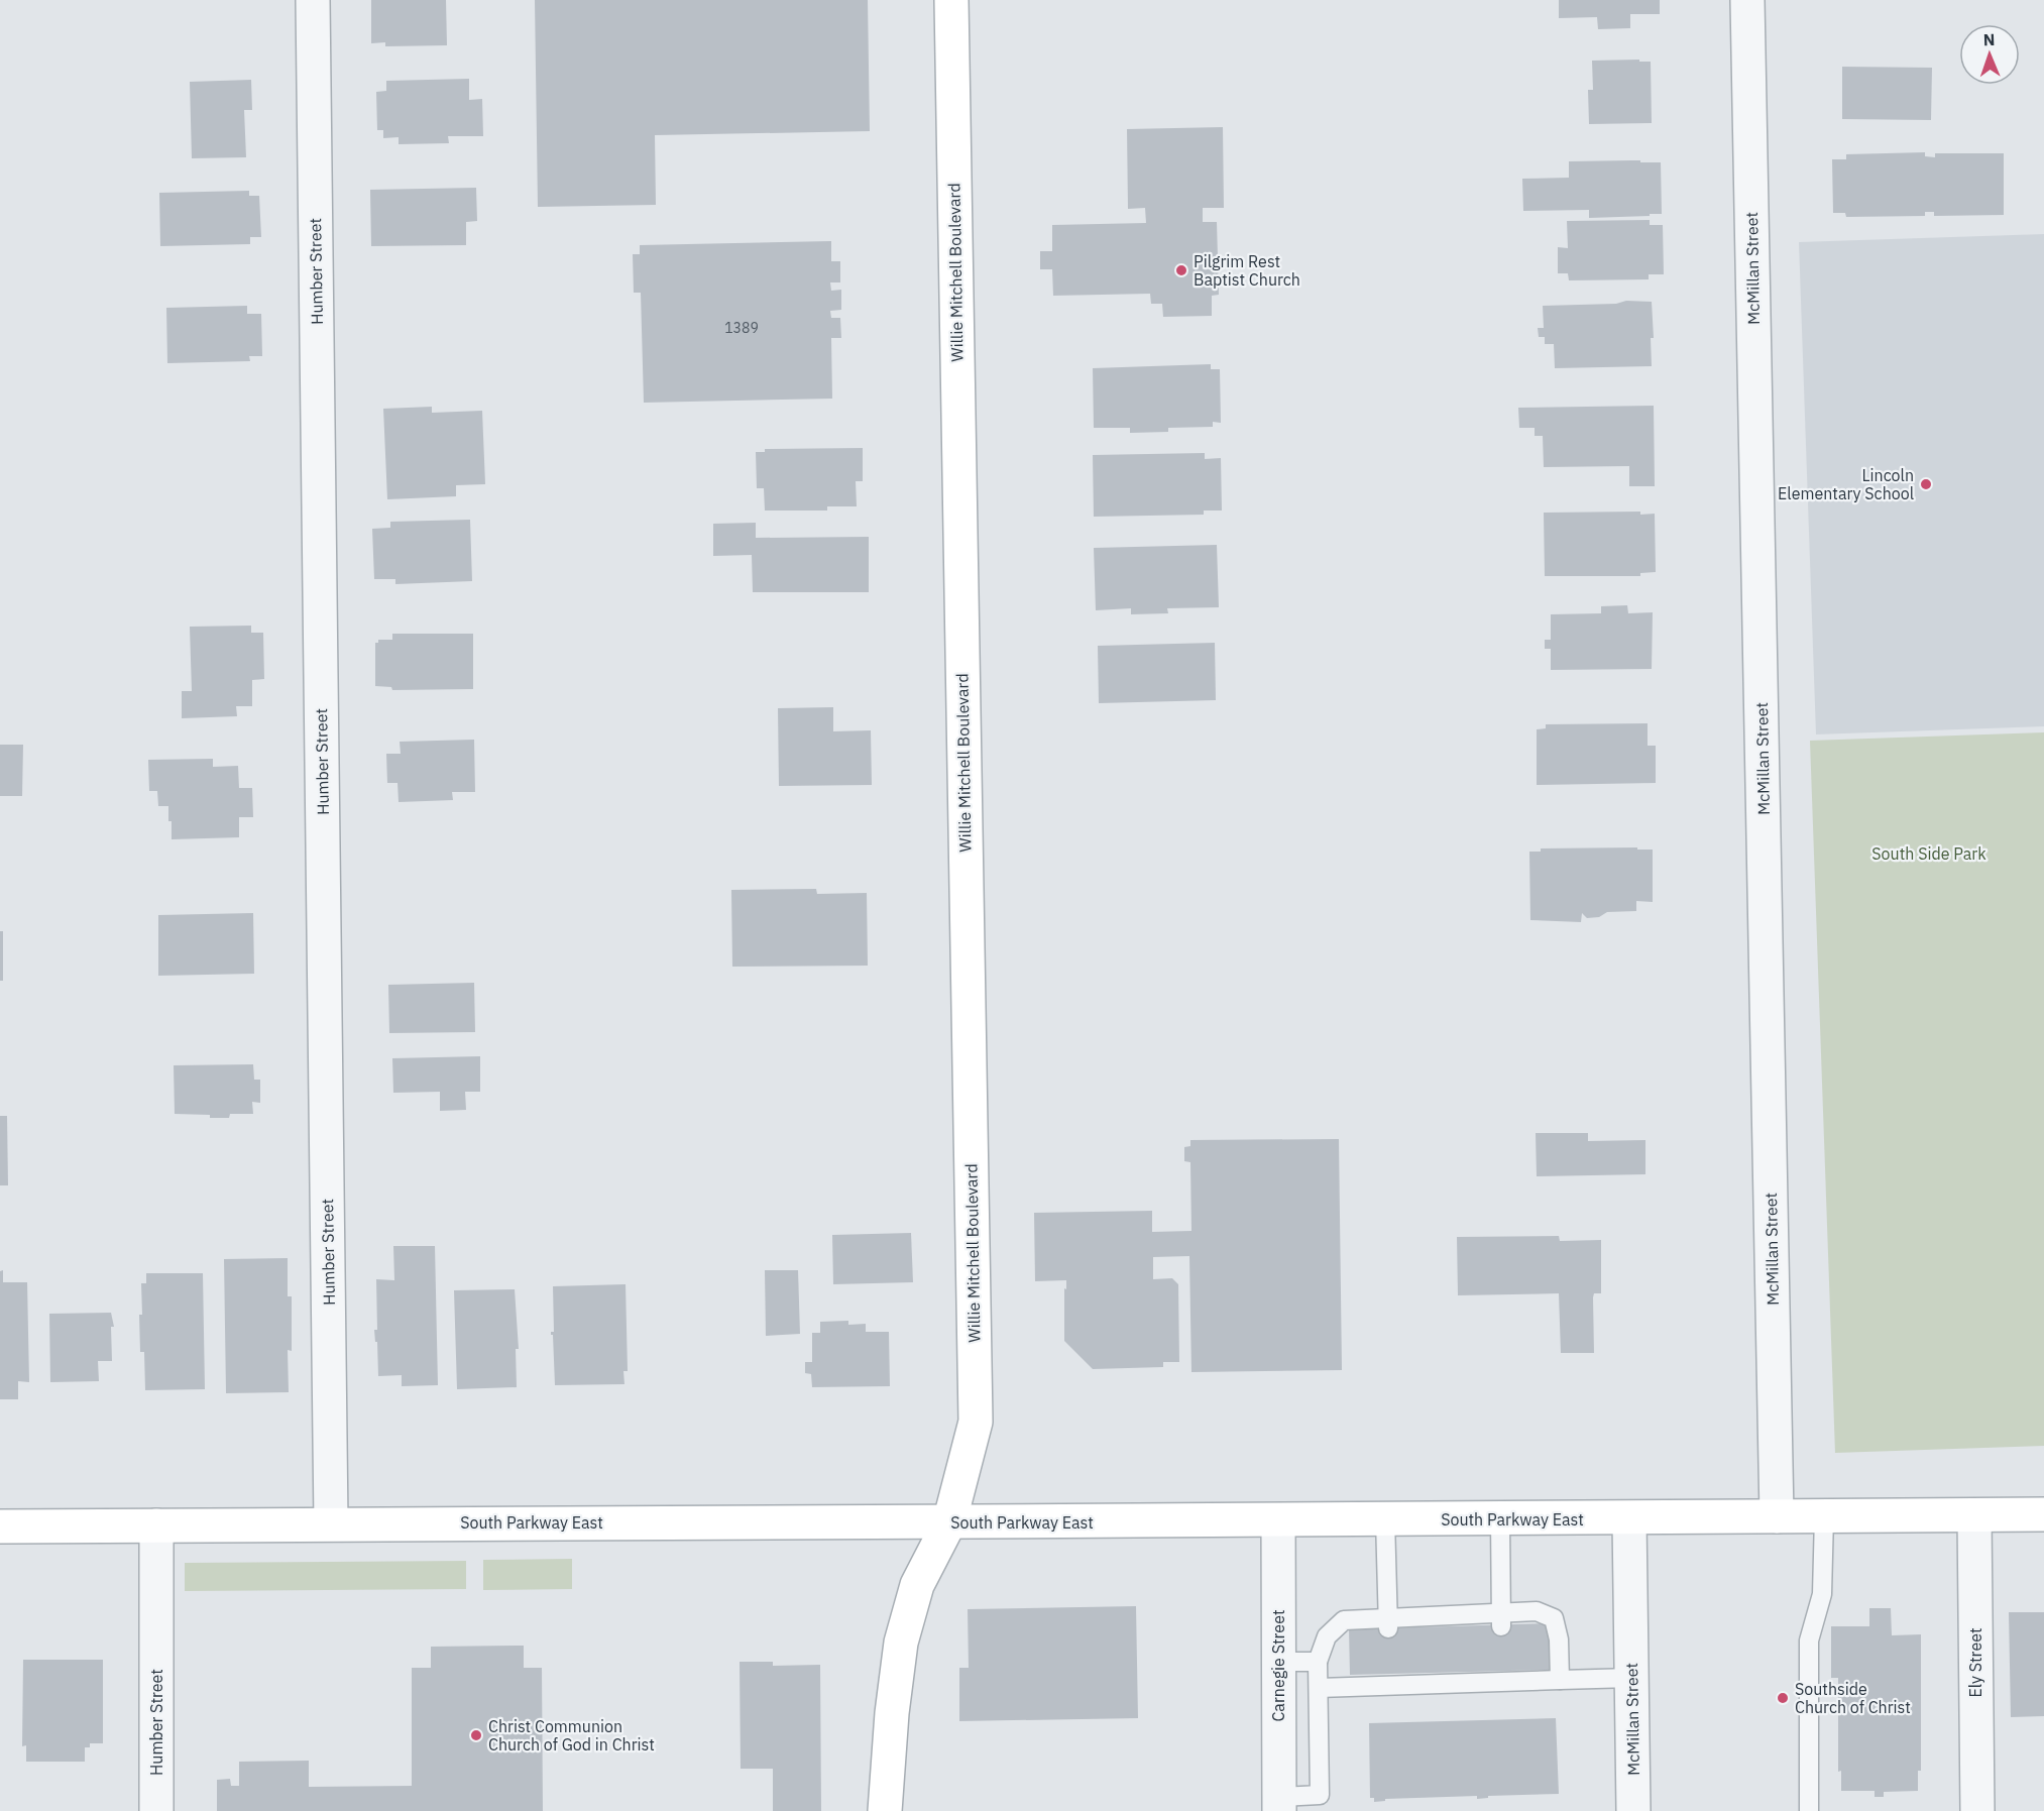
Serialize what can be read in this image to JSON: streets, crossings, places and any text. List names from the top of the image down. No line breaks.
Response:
{"streets":{"main road":["Willie Mitchell Boulevard","South Parkway East"],"street":["McMillan Street","Humber Street","Ely Street","Carnegie Street"]},"crossings":[["McMillan Street","South Parkway East"],["Humber Street","South Parkway East"],["Willie Mitchell Boulevard","South Parkway East"],["South Parkway East","Ely Street"],["South Parkway East","Carnegie Street"]],"parks":["South Side Park"],"places":["Pilgrim Rest Baptist Church","Lincoln Elementary School","Southside Church of Christ","Christ Communion Church of God in Christ"],"house_numbers":["1389"],"north":"top"}
